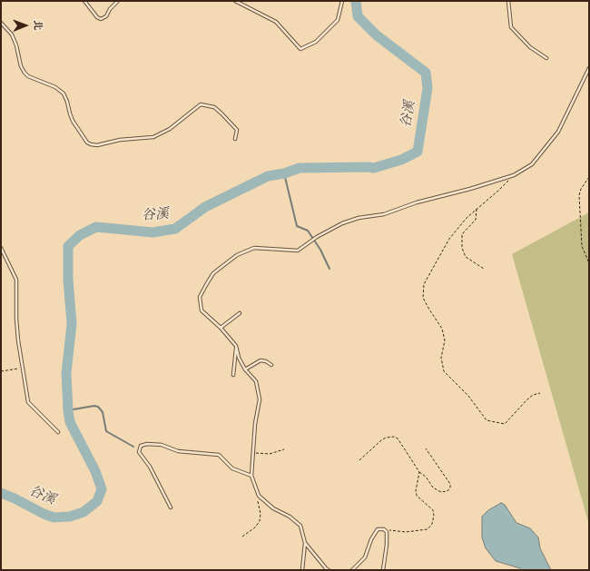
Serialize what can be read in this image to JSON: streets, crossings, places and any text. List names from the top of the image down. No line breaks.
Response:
{"water":["谷溪"],"north":"right"}
